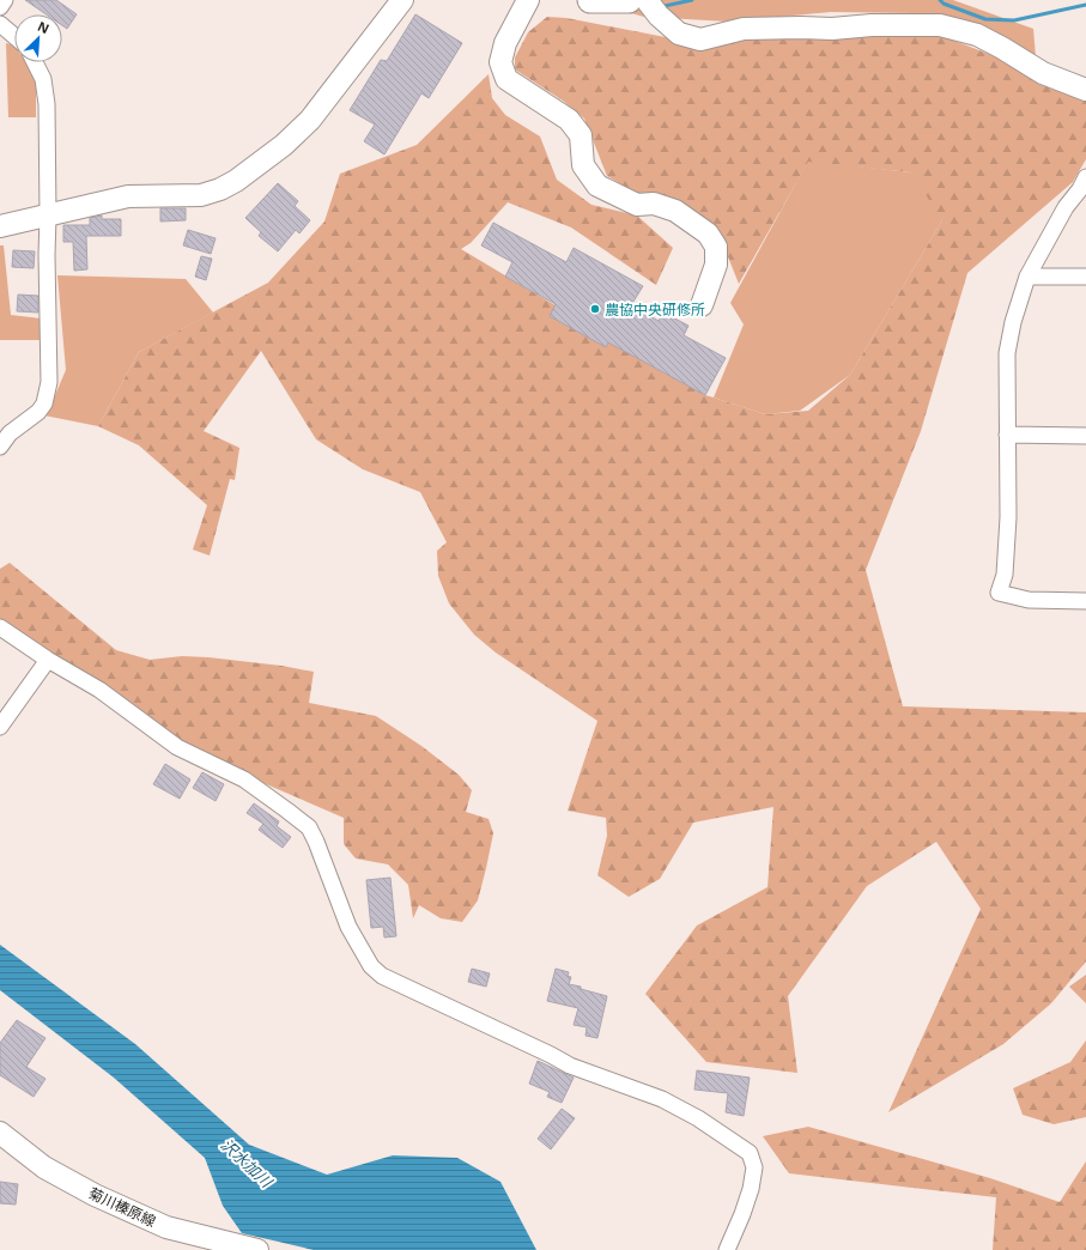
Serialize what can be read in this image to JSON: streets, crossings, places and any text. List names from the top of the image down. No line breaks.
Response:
{"streets":{"street":["菊川榛原線"]},"water":["沢水加川"],"places":["農協中央研修所"],"north":"top right"}
